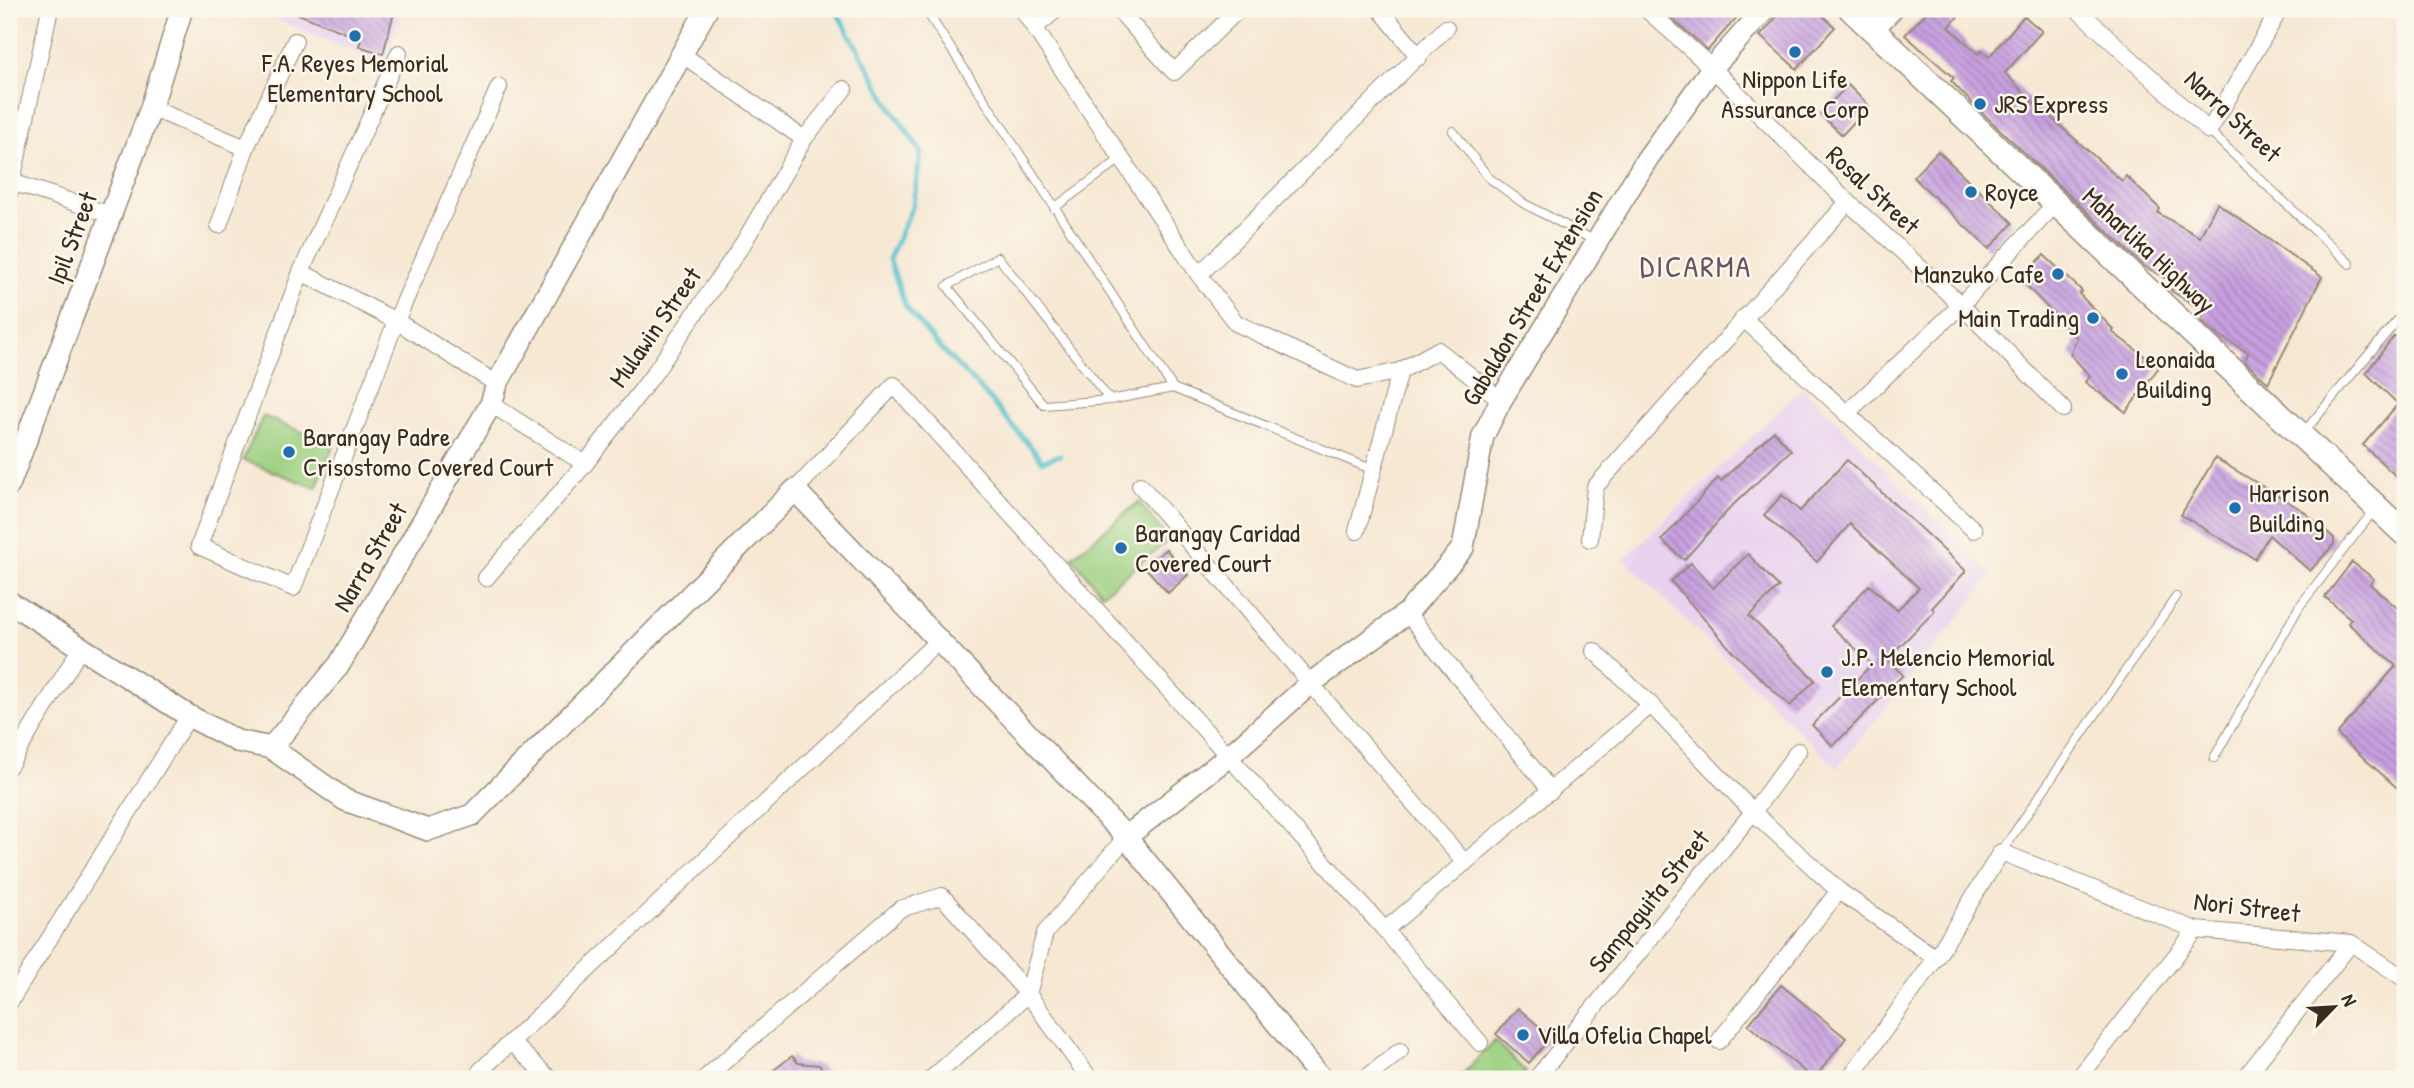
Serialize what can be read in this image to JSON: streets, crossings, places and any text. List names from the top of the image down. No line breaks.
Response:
{"streets":{"main road":["Maharlika Highway"],"street":["Narra Street","Rosal Street","Ipil Street","Gabaldon Street Extension","Mulawin Street","Sampaguita Street","Nori Street"]},"crossings":[["Rosal Street","Gabaldon Street Extension"]],"districts":["DICARMA"],"places":["F.A. Reyes Memorial Elementary School","Nippon Life Assurance Corp","JRS Express","Royce","Manzuko Cafe","Main Trading","Leonaida Building","Barangay Padre Crisostomo Covered Court","Harrison Building","Barangay Caridad Covered Court","J.P. Melencio Memorial Elementary School","Villa Ofelia Chapel"],"north":"top right"}
